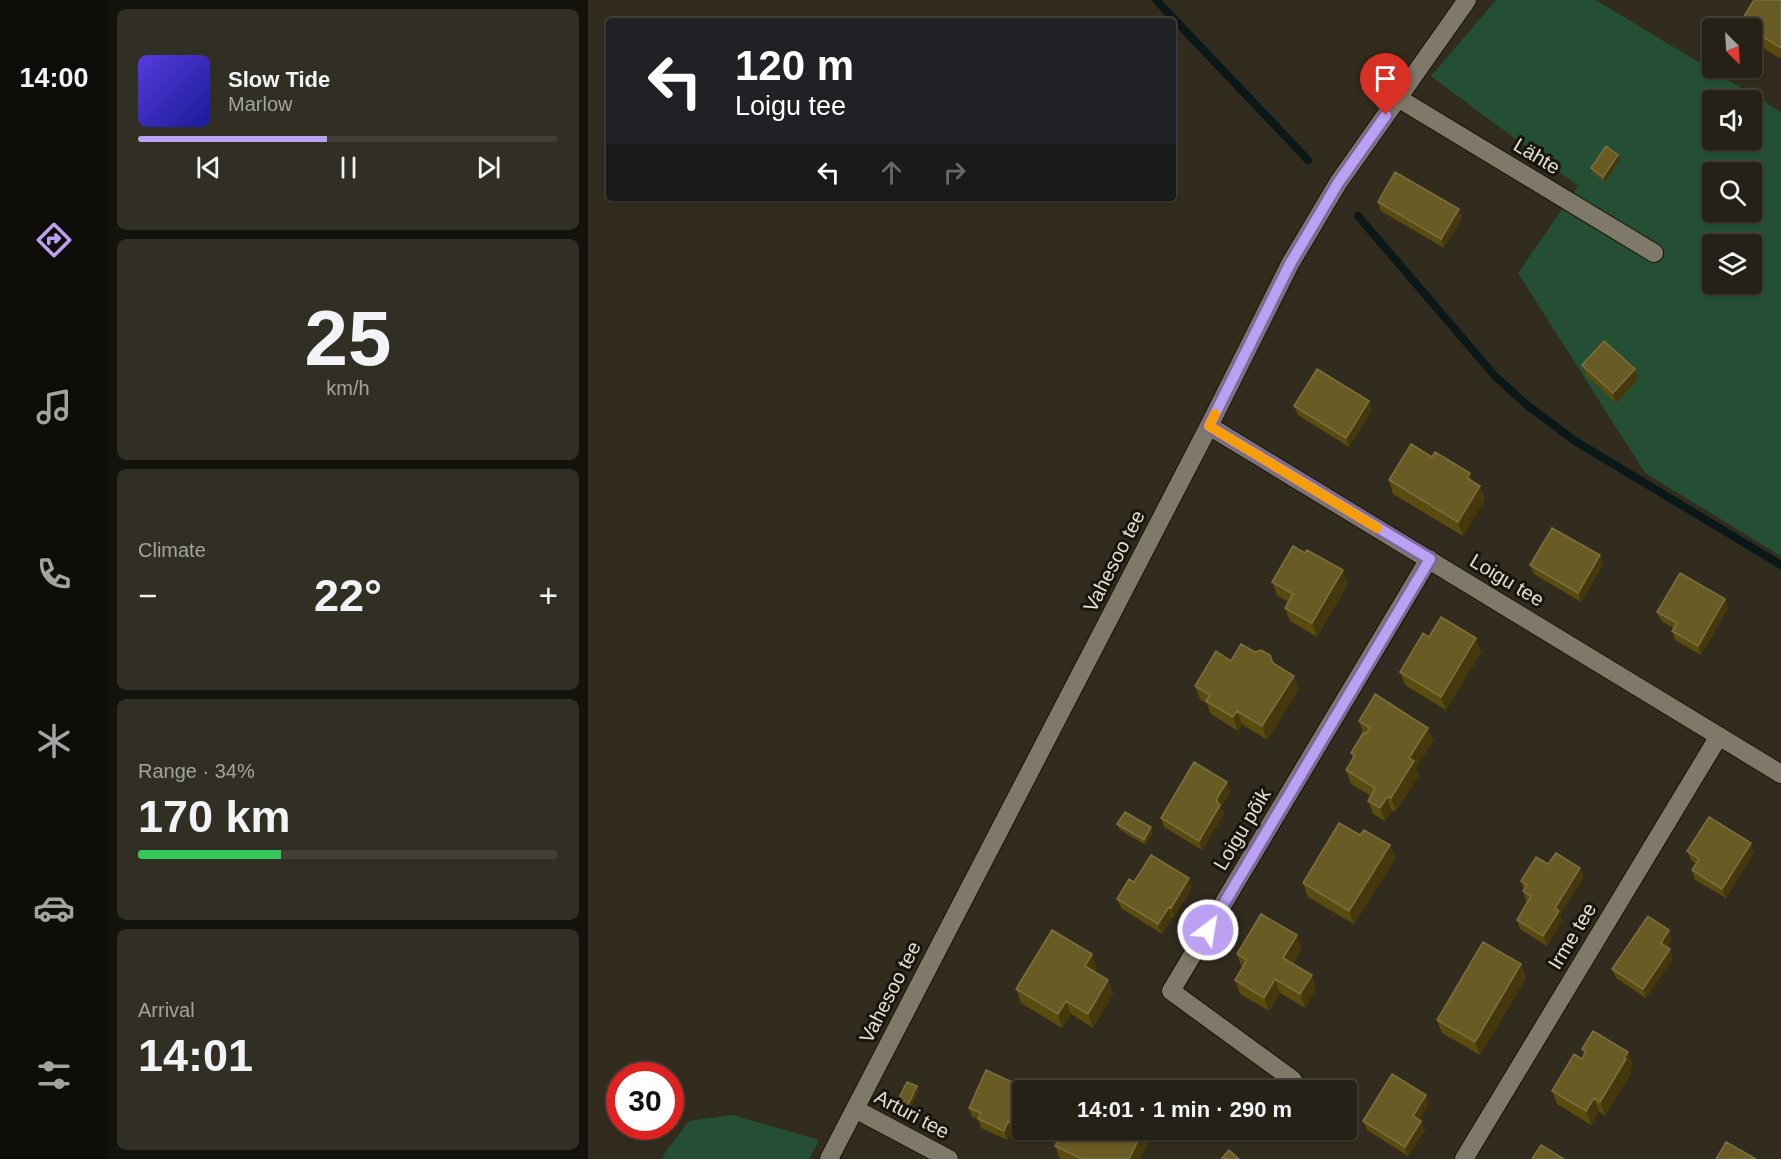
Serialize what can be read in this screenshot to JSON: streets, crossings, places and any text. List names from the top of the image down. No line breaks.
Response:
{"streets":{"street":["Lähte","Vahesoo tee","Loigu tee","Loigu põik","Irme tee","Arturi tee"]},"crossings":[["Lähte","Vahesoo tee"],["Vahesoo tee","Loigu tee"],["Vahesoo tee","Arturi tee"],["Loigu tee","Loigu põik"],["Loigu tee","Irme tee"]],"north":"bottom right","page":{"tabs":"14:00","turn":["120 m","Loigu tee"],"song":["Slow Tide","Marlow"],"tile":[["25","km/h"],"Climate",["Range · 34%","170 km"],["Arrival","14:01"]],"heat":["−","22°","+"],"limit":"30","trip":"14:01 · 1 min · 290 m"}}
